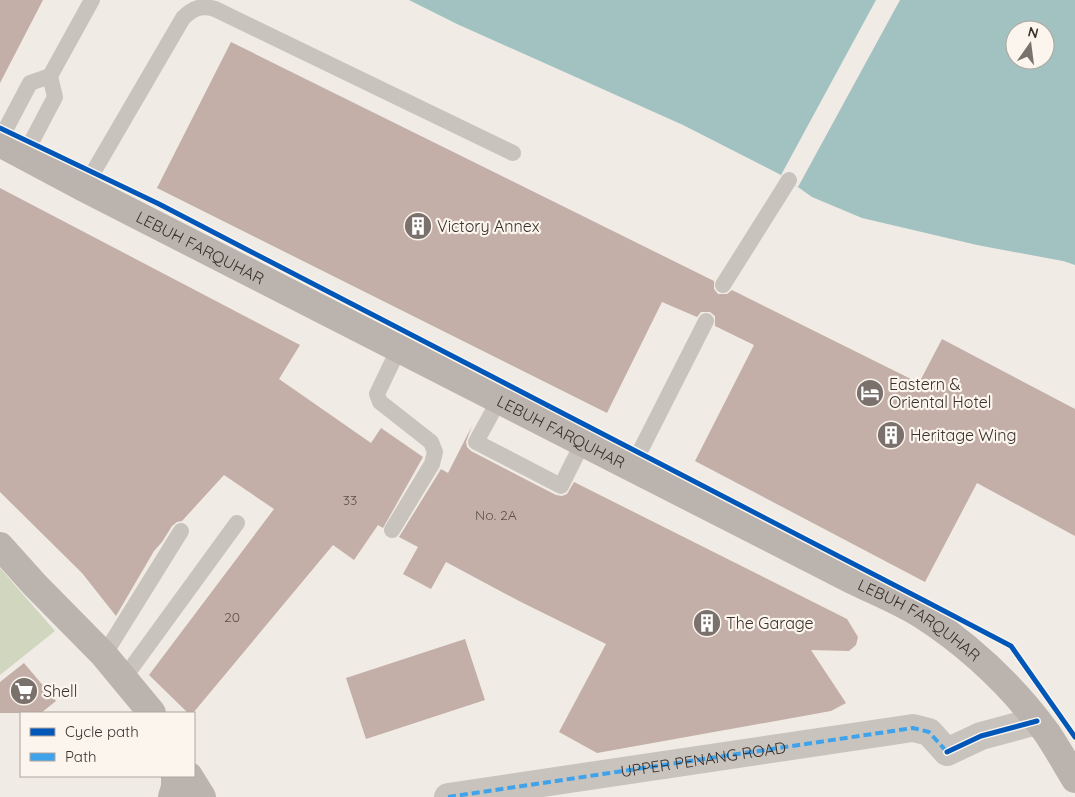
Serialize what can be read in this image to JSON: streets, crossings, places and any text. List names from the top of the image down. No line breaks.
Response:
{"streets":{"main road":["LEBUH FARQUHAR"],"street":["UPPER PENANG ROAD"]},"crossings":[["LEBUH FARQUHAR","UPPER PENANG ROAD"]],"places":{"building":["Victory Annex","Heritage Wing","The Garage"],"hotel":["Eastern & Oriental Hotel"],"supermarket":["Shell"]},"house_numbers":["33","No. 2A","20"],"legend":["Cycle path","Path"],"north":"top"}
